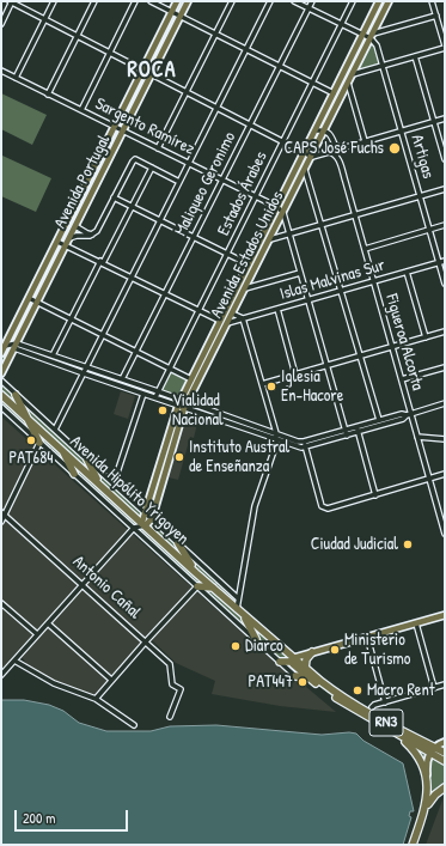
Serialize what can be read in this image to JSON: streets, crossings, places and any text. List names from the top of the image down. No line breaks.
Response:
{"streets":{"highway":["Avenida Hipólito Yrigoyen","RN3"],"main road":["Avenida Portugal","Avenida Estados Unidos"],"street":["Sargento Ramírez","Artigas","Maliqueo Geronimo","Estados Árabes","Islas Malvinas Sur","Figueroa Alcorta","Antonio Cañal"]},"crossings":[["Sargento Ramírez","Avenida Portugal"],["Sargento Ramírez","Maliqueo Geronimo"],["Sargento Ramírez","Estados Árabes"],["Sargento Ramírez","Avenida Estados Unidos"],["Artigas","Avenida Estados Unidos"],["Artigas","Islas Malvinas Sur"],["Avenida Estados Unidos","Islas Malvinas Sur"],["Avenida Estados Unidos","Avenida Hipólito Yrigoyen"],["Islas Malvinas Sur","Figueroa Alcorta"],["Avenida Hipólito Yrigoyen","RN3"]],"districts":["ROCA"],"places":["CAPS José Fuchs","Iglesia En-Hacore","Vialidad Nacional","PAT684","Instituto Austral de Enseñanza","Ciudad Judicial","Diarco","Ministerio de Turismo","PAT447","Macro Rent"],"scale_bar":"200 m"}
